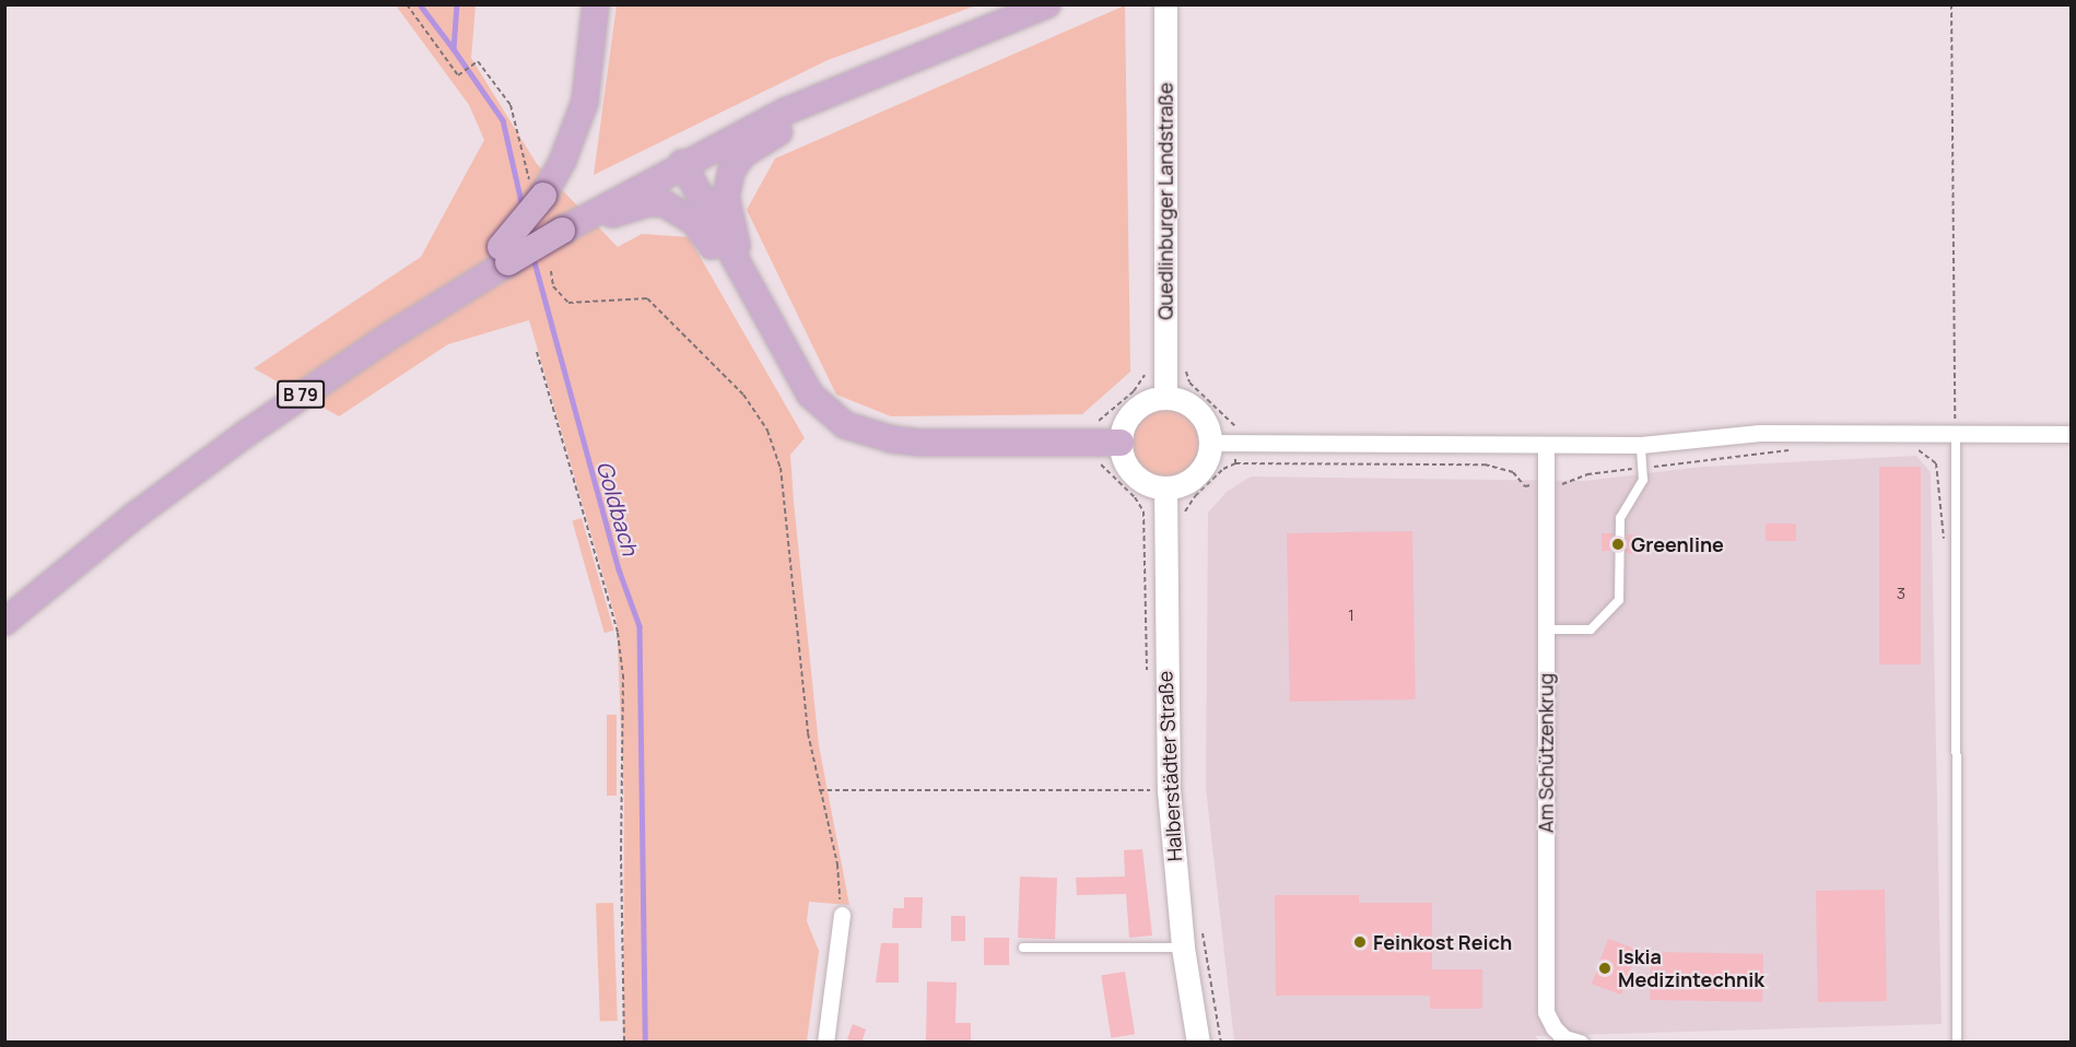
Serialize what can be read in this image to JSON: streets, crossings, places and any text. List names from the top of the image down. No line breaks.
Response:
{"streets":{"main road":["Quedlinburger Landstraße","B 79","Halberstädter Straße"],"street":["Am Schützenkrug"]},"crossings":[["Quedlinburger Landstraße","Halberstädter Straße"]],"water":["Goldbach"],"places":["Greenline","Feinkost Reich","Iskia Medizintechnik"],"house_numbers":["3","1"]}
